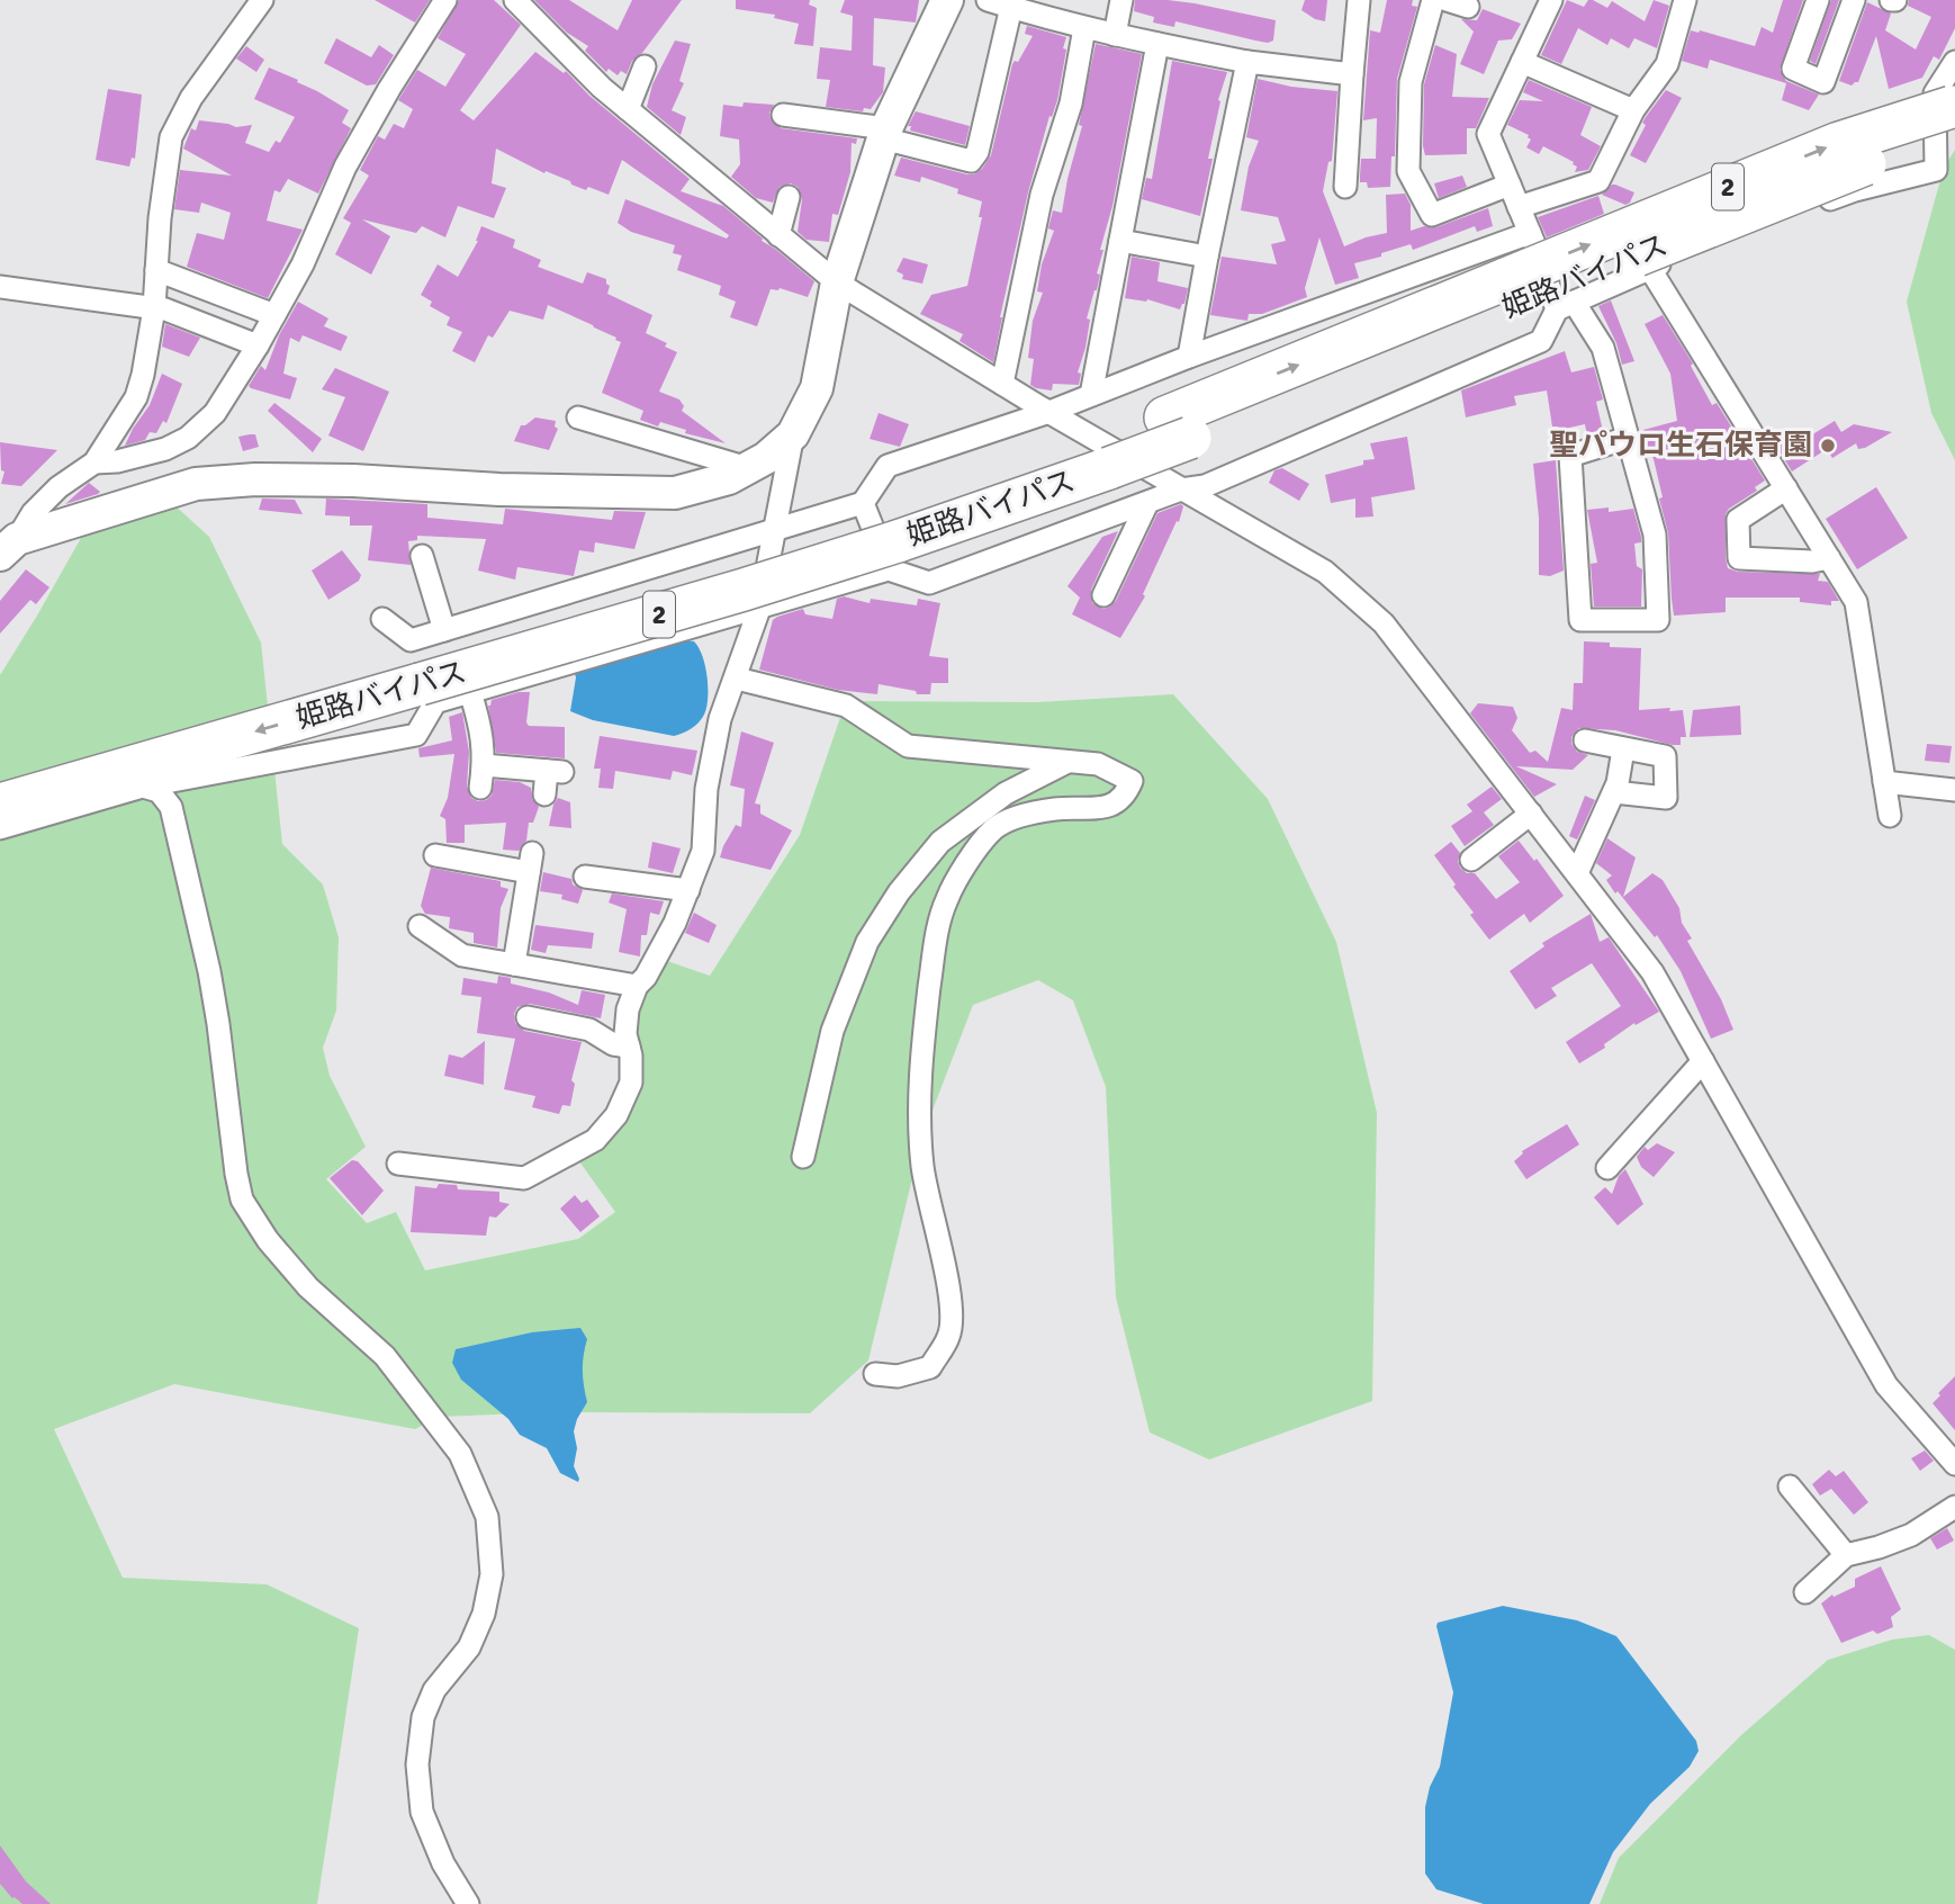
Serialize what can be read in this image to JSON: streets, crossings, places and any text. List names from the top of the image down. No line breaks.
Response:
{"streets":{"highway":["2","姫路バイパス"]},"places":["聖パウロ生石保育園"]}
